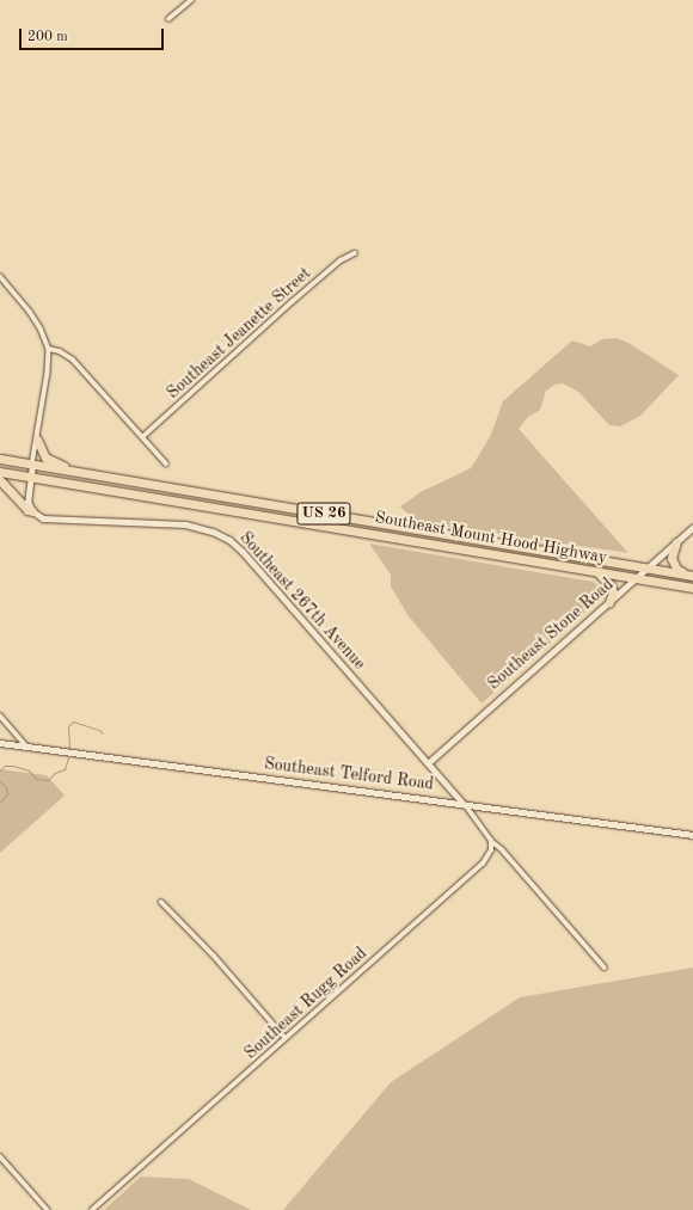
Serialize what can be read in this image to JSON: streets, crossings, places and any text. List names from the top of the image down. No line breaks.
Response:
{"streets":{"highway":["US 26","Southeast Mount Hood Highway"],"street":["Southeast Jeanette Street","Southeast 267th Avenue","Southeast Stone Road","Southeast Telford Road","Southeast Rugg Road"]},"crossings":[["Southeast Mount Hood Highway","Southeast Stone Road"],["Southeast 267th Avenue","Southeast Stone Road"],["Southeast 267th Avenue","Southeast Telford Road"]],"scale_bar":"200 m"}
